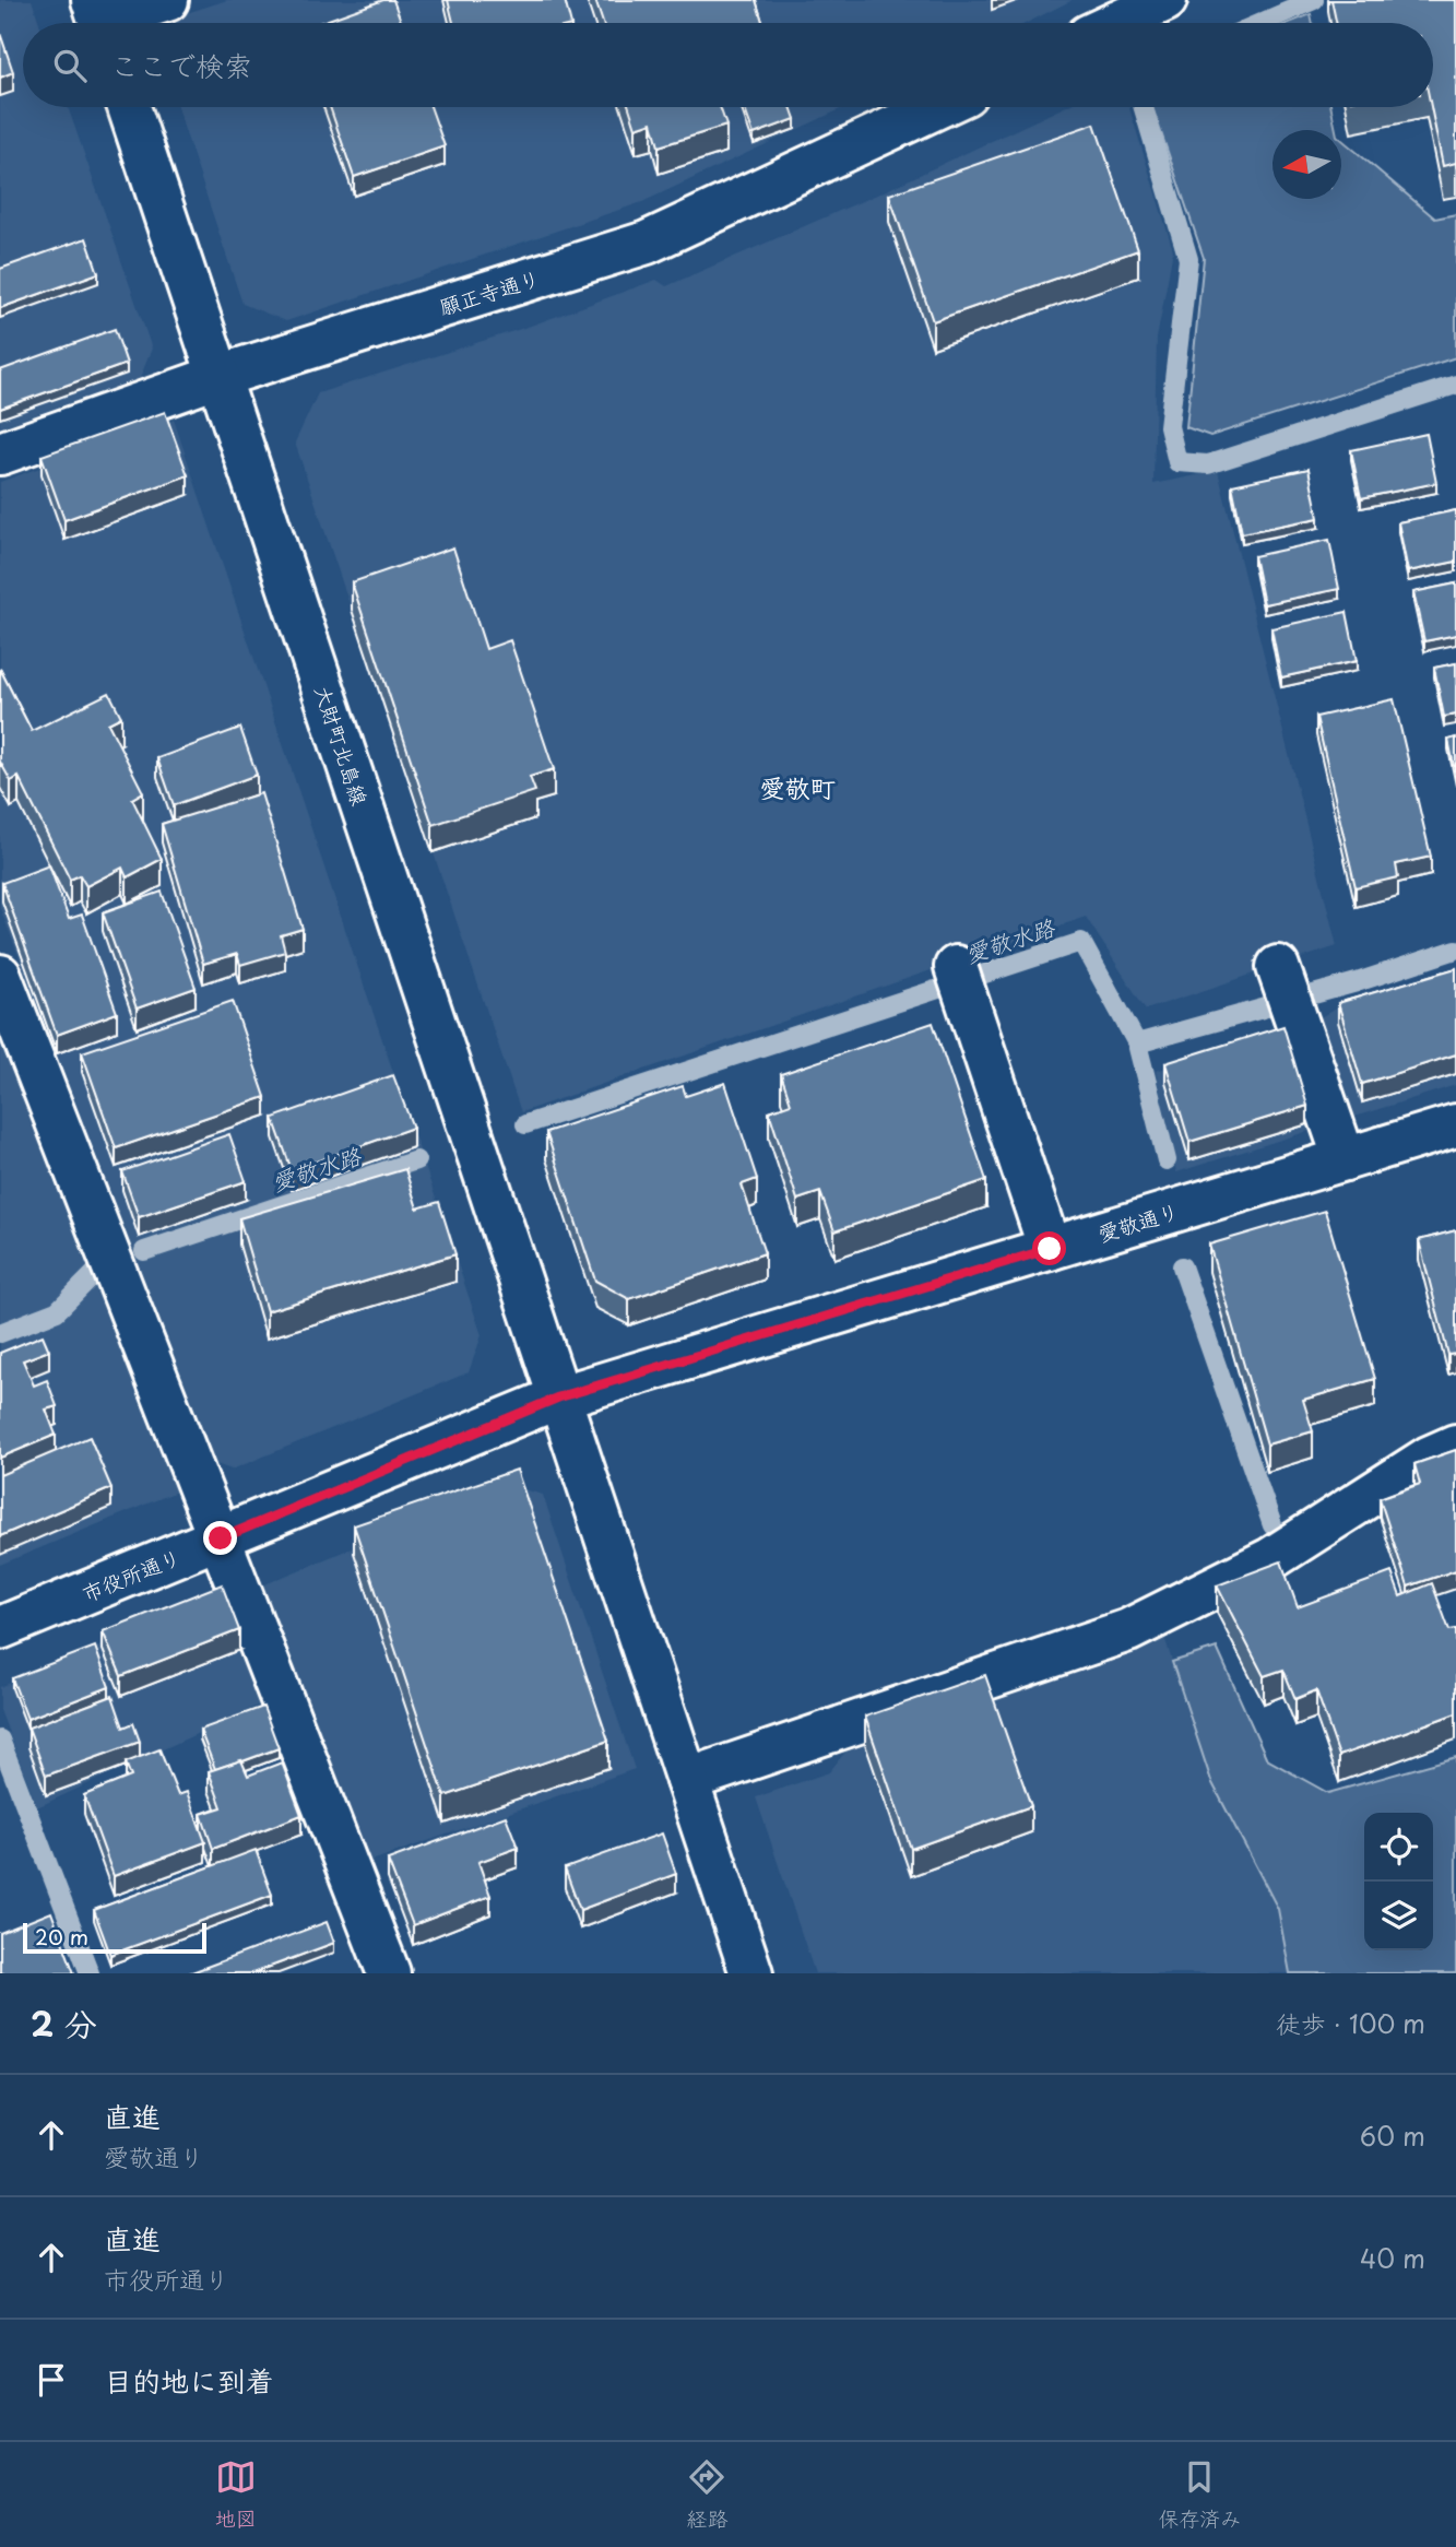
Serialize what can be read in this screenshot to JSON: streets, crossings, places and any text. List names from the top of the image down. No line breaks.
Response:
{"streets":{"street":["願正寺通り","大財町北島線","愛敬通り","市役所通り"]},"crossings":[["願正寺通り","大財町北島線"],["大財町北島線","愛敬通り"],["大財町北島線","市役所通り"],["愛敬通り","市役所通り"]],"districts":["愛敬町"],"water":["愛敬水路"],"scale_bar":"20 m","north":"left","page":{"search":"ここで検索","scale":"20 m","heading":["2 分","徒歩 · 100 m"],"list":[["直進","愛敬通り","60 m"],["直進","市役所通り","40 m"],"目的地に到着"],"nav":["地図","経路","保存済み"]}}
